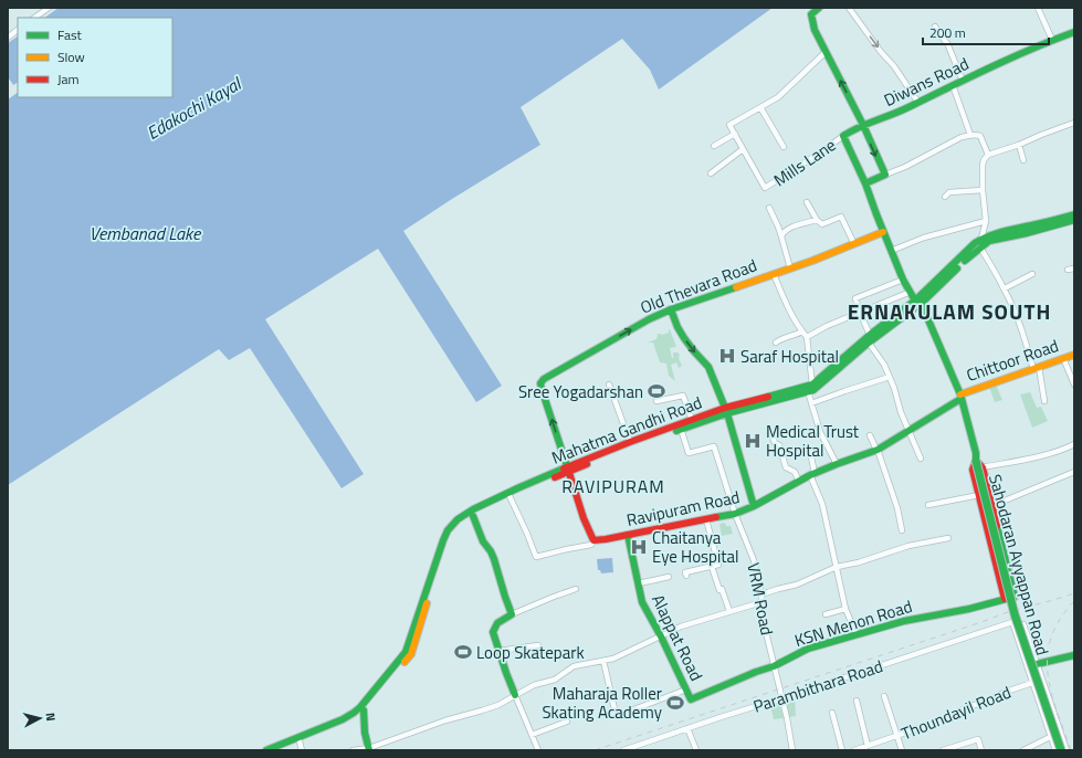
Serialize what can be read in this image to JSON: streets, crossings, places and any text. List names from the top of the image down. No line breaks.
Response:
{"streets":{"main road":["Diwans Road","Old Thevara Road","Chittoor Road","Mahatma Gandhi Road","Ravipuram Road","Sahodaran Ayyappan Road","KSN Menon Road","Alappat Road"],"street":["Mills Lane","VRM Road","Parambithara Road","Thoundayil Road"]},"crossings":[["Diwans Road","Mills Lane"],["Diwans Road","Sahodaran Ayyappan Road"],["Mills Lane","Sahodaran Ayyappan Road"],["Old Thevara Road","Mahatma Gandhi Road"],["Old Thevara Road","Sahodaran Ayyappan Road"],["Chittoor Road","Ravipuram Road"],["Chittoor Road","Sahodaran Ayyappan Road"],["Mahatma Gandhi Road","Sahodaran Ayyappan Road"],["Mahatma Gandhi Road","VRM Road"],["Ravipuram Road","Sahodaran Ayyappan Road"],["Ravipuram Road","VRM Road"],["Ravipuram Road","Alappat Road"],["VRM Road","KSN Menon Road"],["VRM Road","Parambithara Road"],["KSN Menon Road","Alappat Road"]],"districts":["ERNAKULAM SOUTH","RAVIPURAM"],"water":["Edakochi Kayal","Vembanad Lake"],"places":{"hospital":["Saraf Hospital","Medical Trust Hospital","Chaitanya Eye Hospital"],"sports":["Sree Yogadarshan","Loop Skatepark","Maharaja Roller Skating Academy"]},"legend":["Fast","Slow","Jam"],"scale_bar":"200 m","north":"right"}
